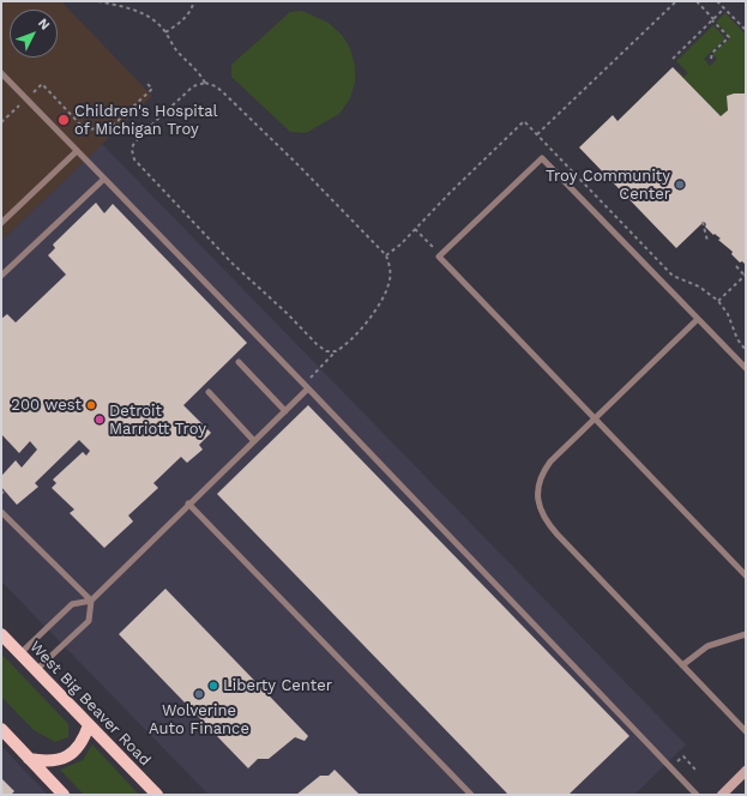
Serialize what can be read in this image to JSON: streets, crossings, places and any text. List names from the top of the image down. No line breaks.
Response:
{"streets":{"main road":["West Big Beaver Road"]},"places":["Children's Hospital of Michigan Troy","Troy Community Center","200 west","Detroit Marriott Troy","Liberty Center","Wolverine Auto Finance"],"north":"top right"}
